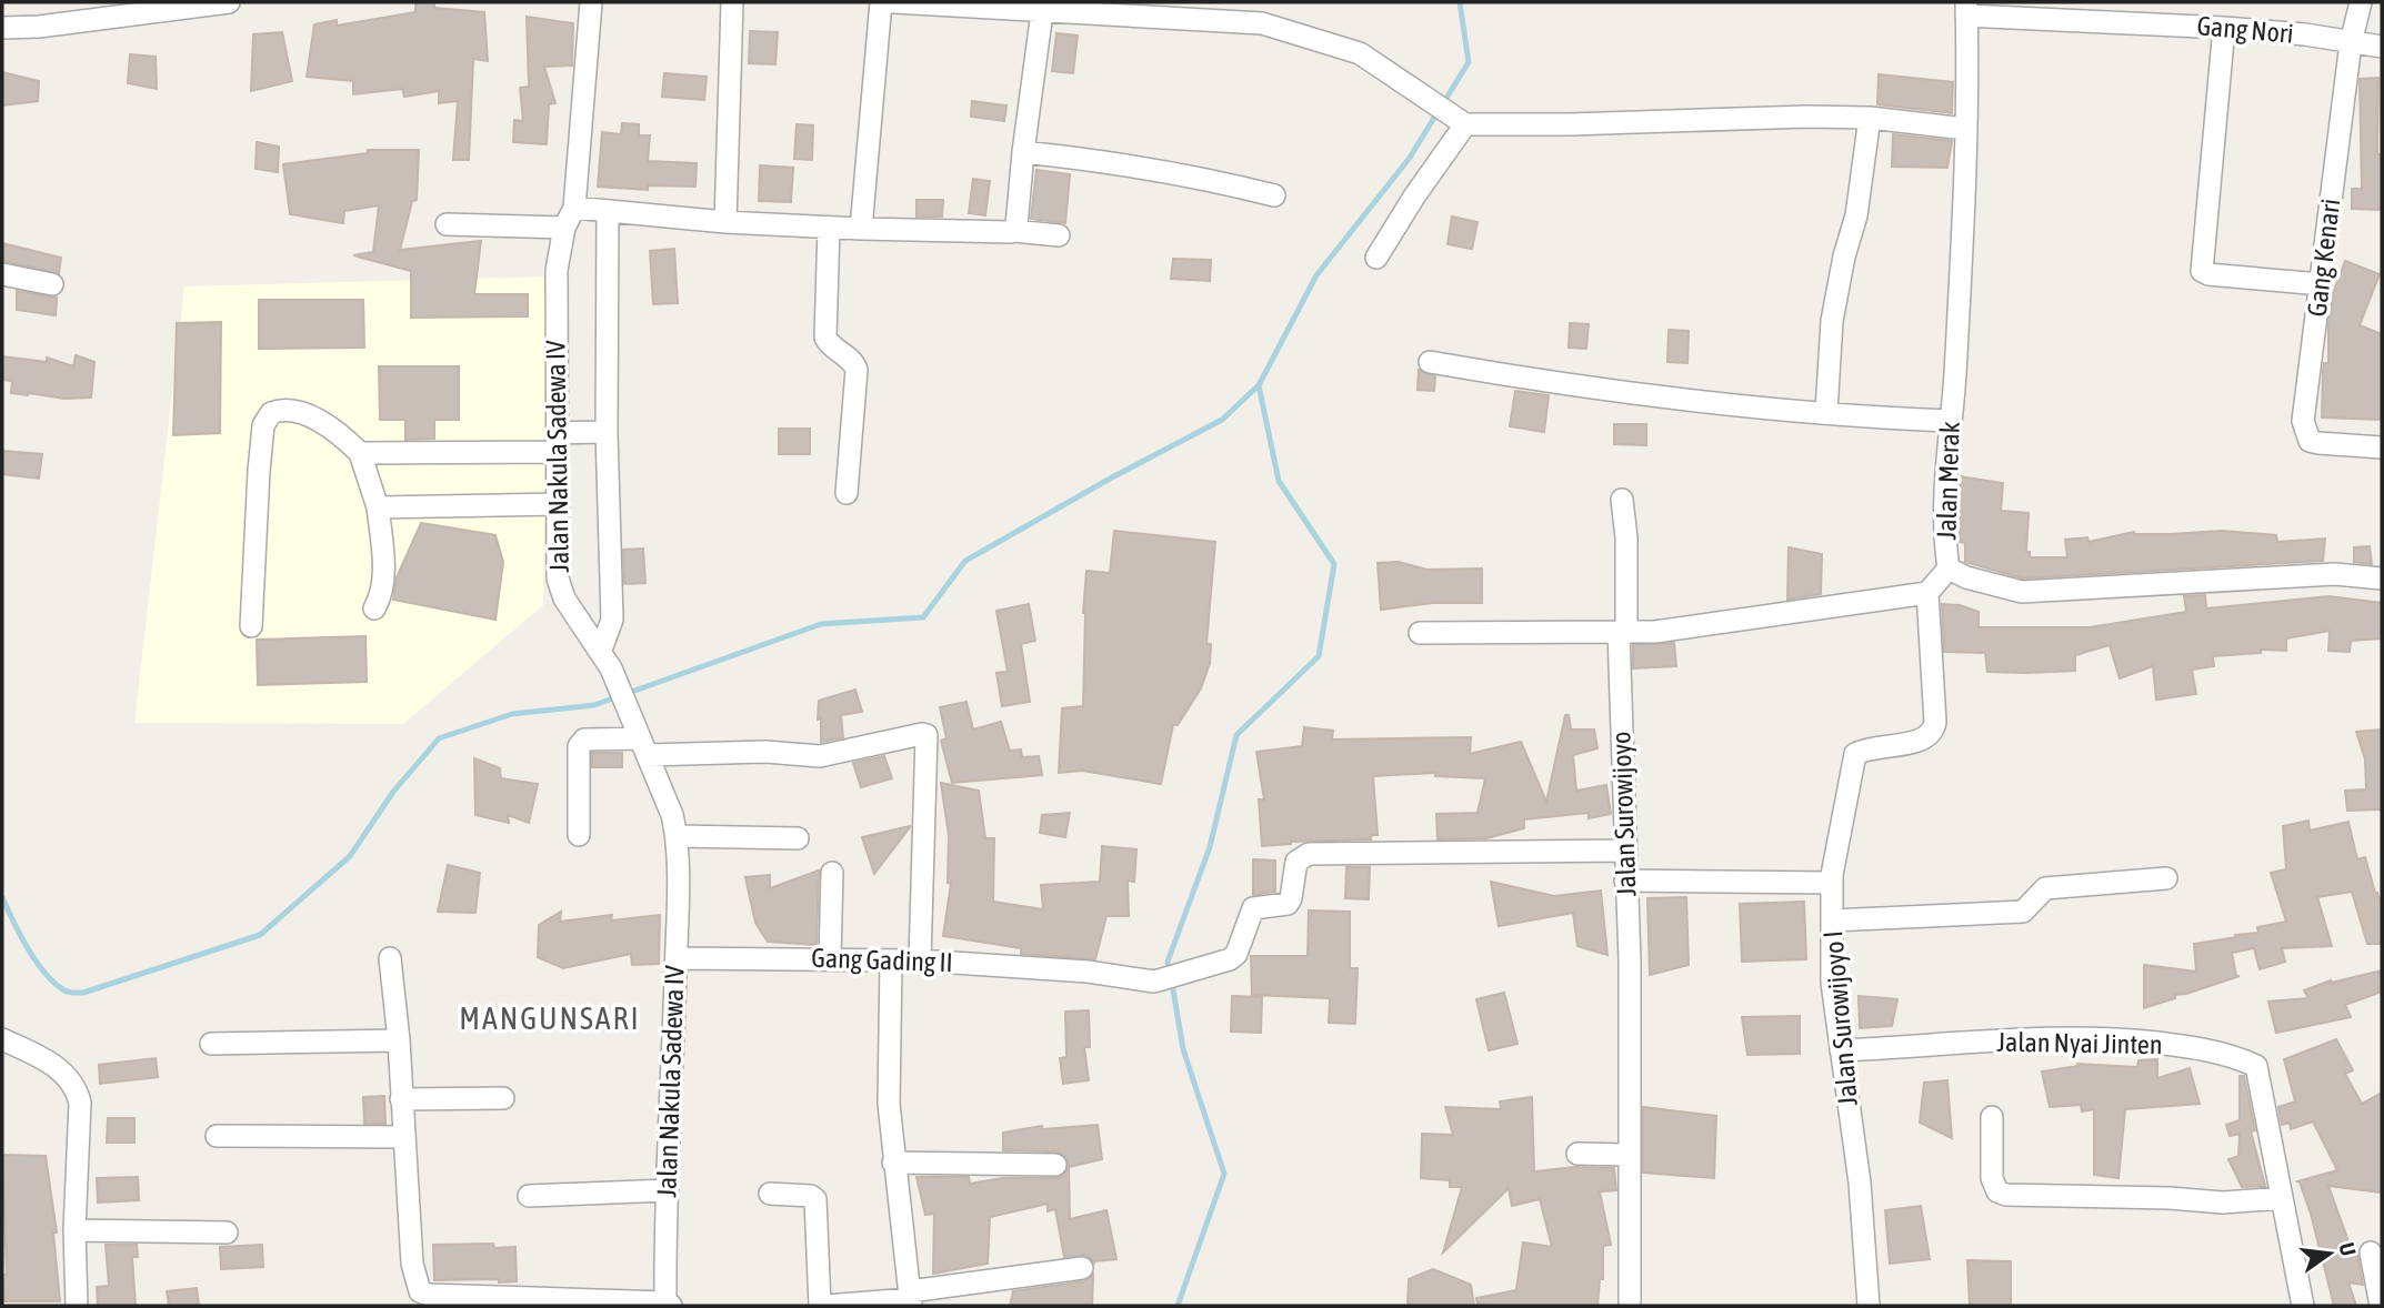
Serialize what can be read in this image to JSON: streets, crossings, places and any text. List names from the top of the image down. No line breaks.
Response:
{"streets":{"street":["Gang Nori","Gang Kenari","Jalan Nakula Sadewa IV","Jalan Merak","Jalan Surowijoyo","Gang Gading II","Jalan Surowijoyo I","Jalan Nyai Jinten"]},"crossings":[["Gang Nori","Gang Kenari"],["Gang Nori","Jalan Merak"],["Jalan Nakula Sadewa IV","Gang Gading II"],["Jalan Surowijoyo","Gang Gading II"],["Jalan Surowijoyo I","Jalan Nyai Jinten"]],"districts":["MANGUNSARI"],"north":"right"}
